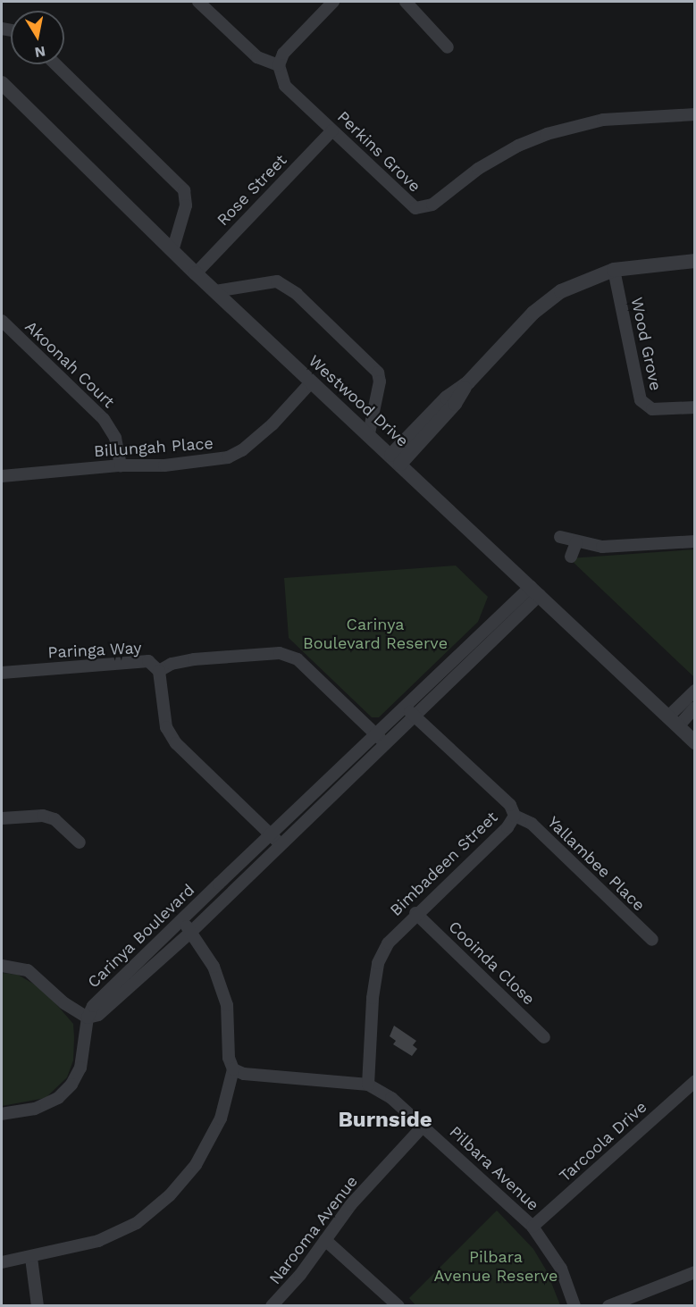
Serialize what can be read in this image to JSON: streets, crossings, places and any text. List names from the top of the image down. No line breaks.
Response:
{"streets":{"street":["Perkins Grove","Rose Street","Wood Grove","Akoonah Court","Westwood Drive","Billungah Place","Paringa Way","Bimbadeen Street","Yallambee Place","Carinya Boulevard","Cooinda Close","Tarcoola Drive","Pilbara Avenue","Narooma Avenue"]},"crossings":[["Perkins Grove","Rose Street"],["Rose Street","Westwood Drive"],["Akoonah Court","Billungah Place"],["Westwood Drive","Billungah Place"],["Westwood Drive","Carinya Boulevard"],["Paringa Way","Carinya Boulevard"],["Bimbadeen Street","Yallambee Place"],["Bimbadeen Street","Carinya Boulevard"],["Bimbadeen Street","Cooinda Close"],["Bimbadeen Street","Pilbara Avenue"],["Tarcoola Drive","Pilbara Avenue"],["Pilbara Avenue","Narooma Avenue"]],"districts":["Burnside"],"parks":["Carinya Boulevard Reserve","Pilbara Avenue Reserve"],"north":"bottom"}
